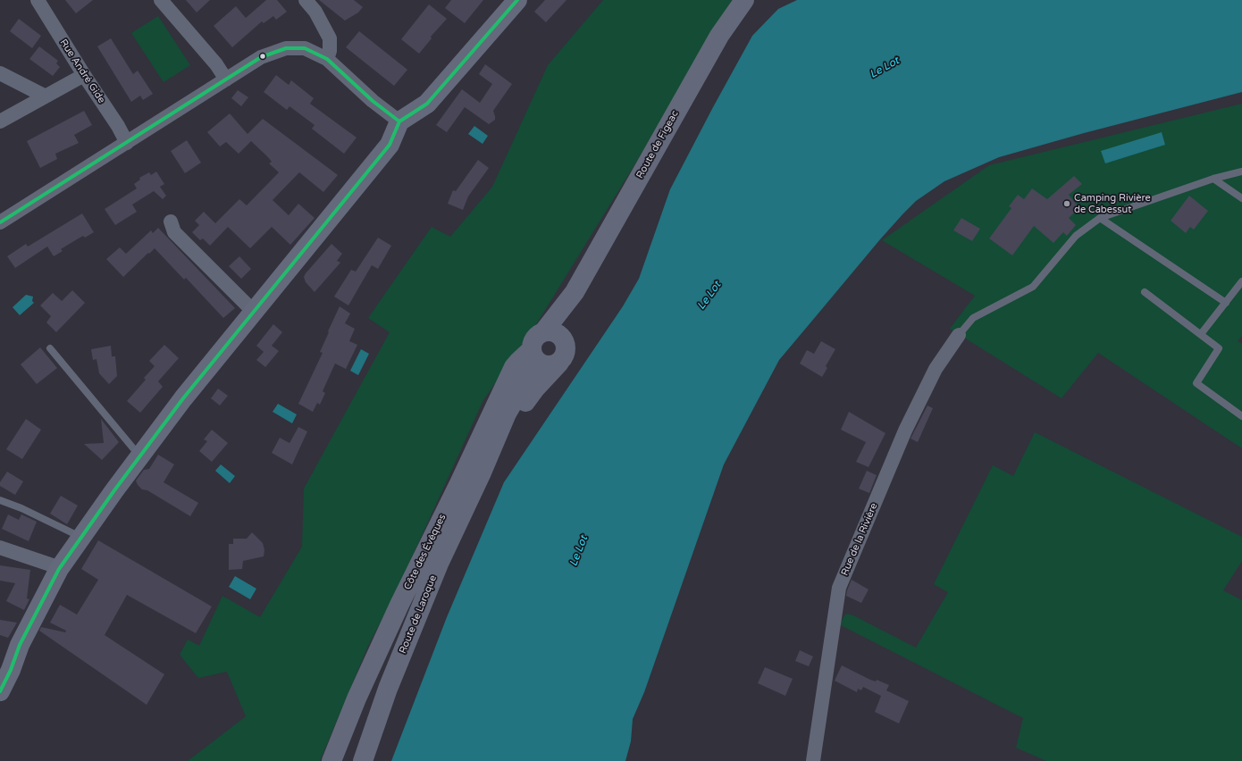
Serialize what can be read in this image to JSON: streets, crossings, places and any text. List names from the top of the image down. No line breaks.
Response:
{"streets":{"main road":["Route de Figeac","Côte des Évêques","Route de Laroque"],"street":["Rue André Gide","Rue de la Rivière"]},"crossings":[["Route de Figeac","Côte des Évêques"],["Route de Figeac","Route de Laroque"],["Côte des Évêques","Route de Laroque"]],"water":["Le Lot"],"places":["Camping Rivière de Cabessut"]}
